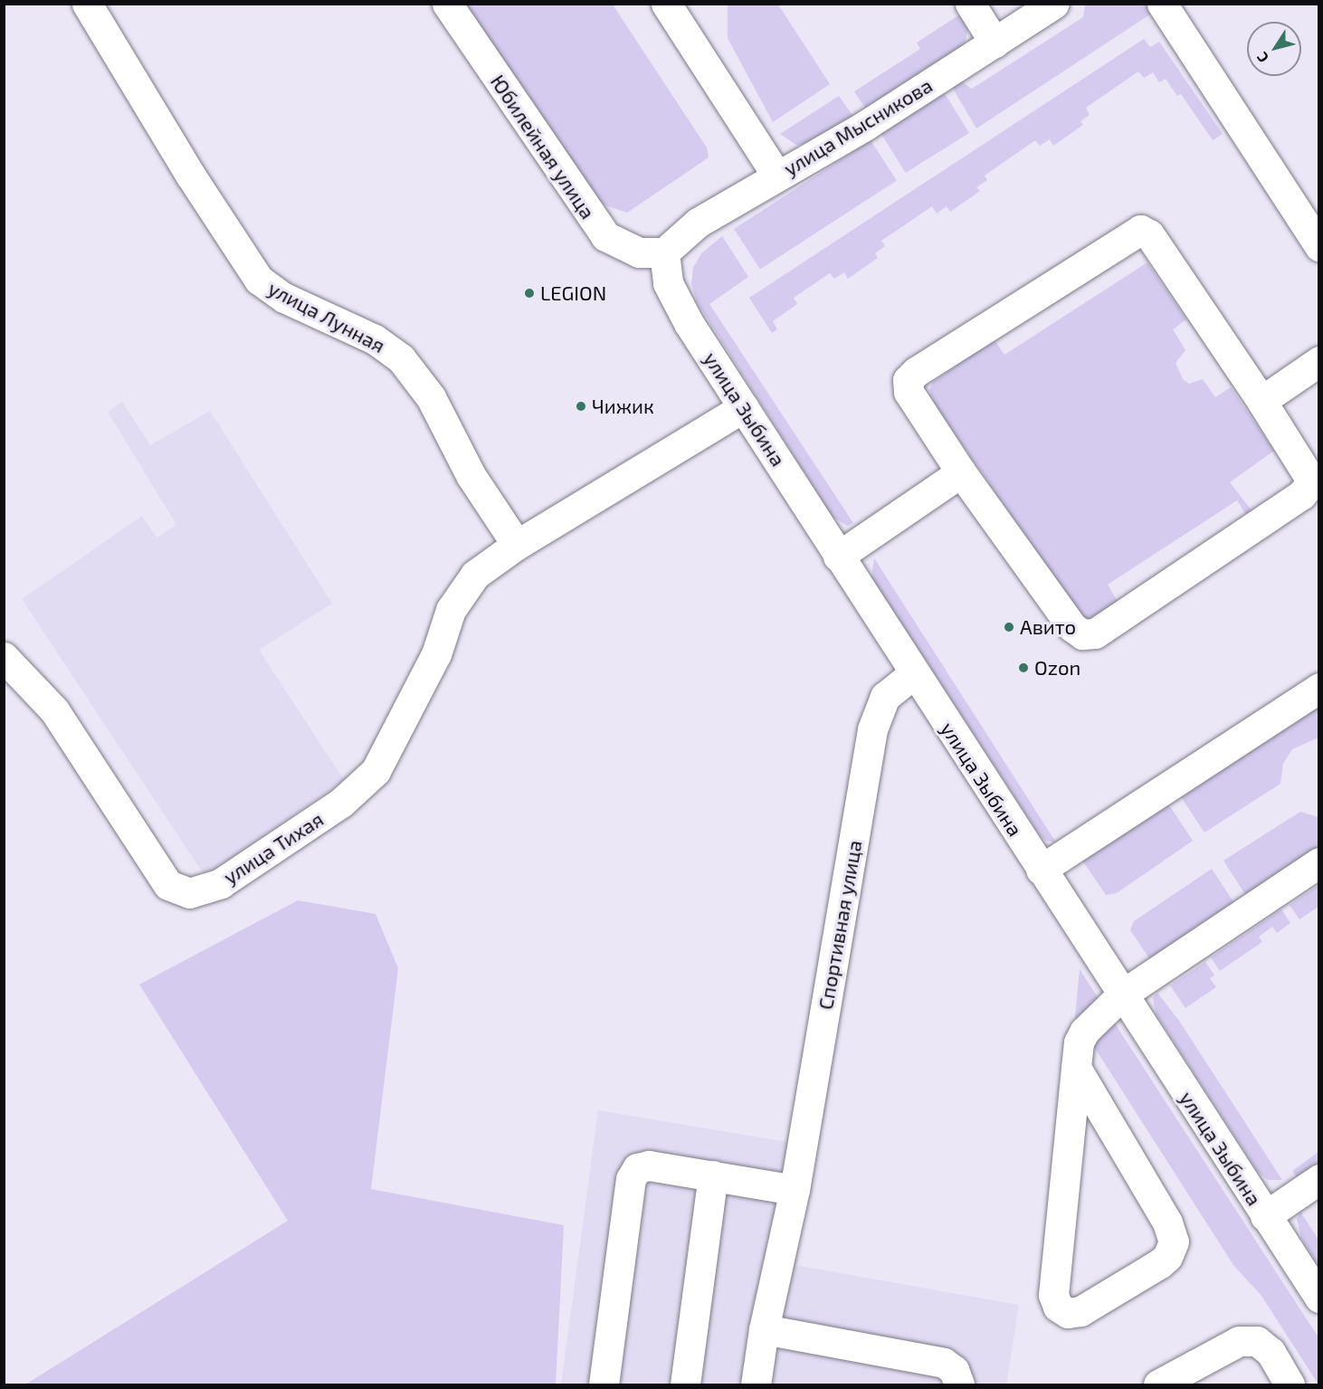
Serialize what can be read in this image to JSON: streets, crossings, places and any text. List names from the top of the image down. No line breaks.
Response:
{"streets":{"street":["улица Мысникова","Юбилейная улица","улица Лунная","улица Зыбина","улица Тихая","Спортивная улица"]},"crossings":[["улица Мысникова","Юбилейная улица"],["улица Мысникова","улица Зыбина"],["Юбилейная улица","улица Зыбина"],["улица Лунная","улица Тихая"],["улица Зыбина","улица Тихая"],["улица Зыбина","Спортивная улица"]],"places":["LEGION","Чижик","Авито","Ozon"],"north":"bottom left"}
